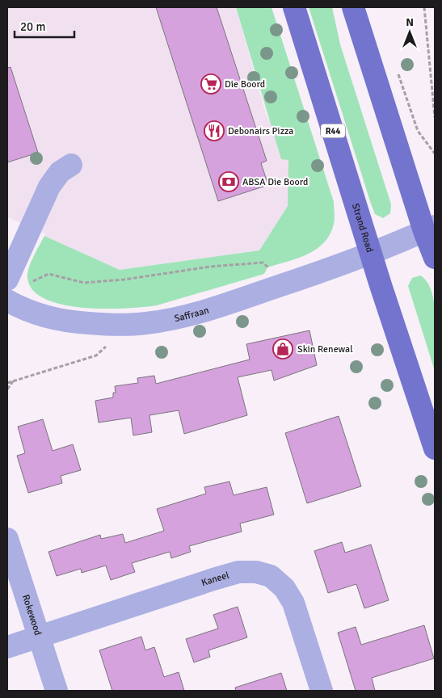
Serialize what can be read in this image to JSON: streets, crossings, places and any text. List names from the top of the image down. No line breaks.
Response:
{"streets":{"main road":["R44","Strand Road"],"street":["Saffraan","Kaneel","Rokewood"]},"crossings":[["Strand Road","Saffraan"],["Kaneel","Rokewood"]],"places":{"supermarket":["Die Boord"],"restaurant":["Debonairs Pizza"],"bank":["ABSA Die Boord"],"shop":["Skin Renewal"]},"scale_bar":"20 m","north":"top"}
